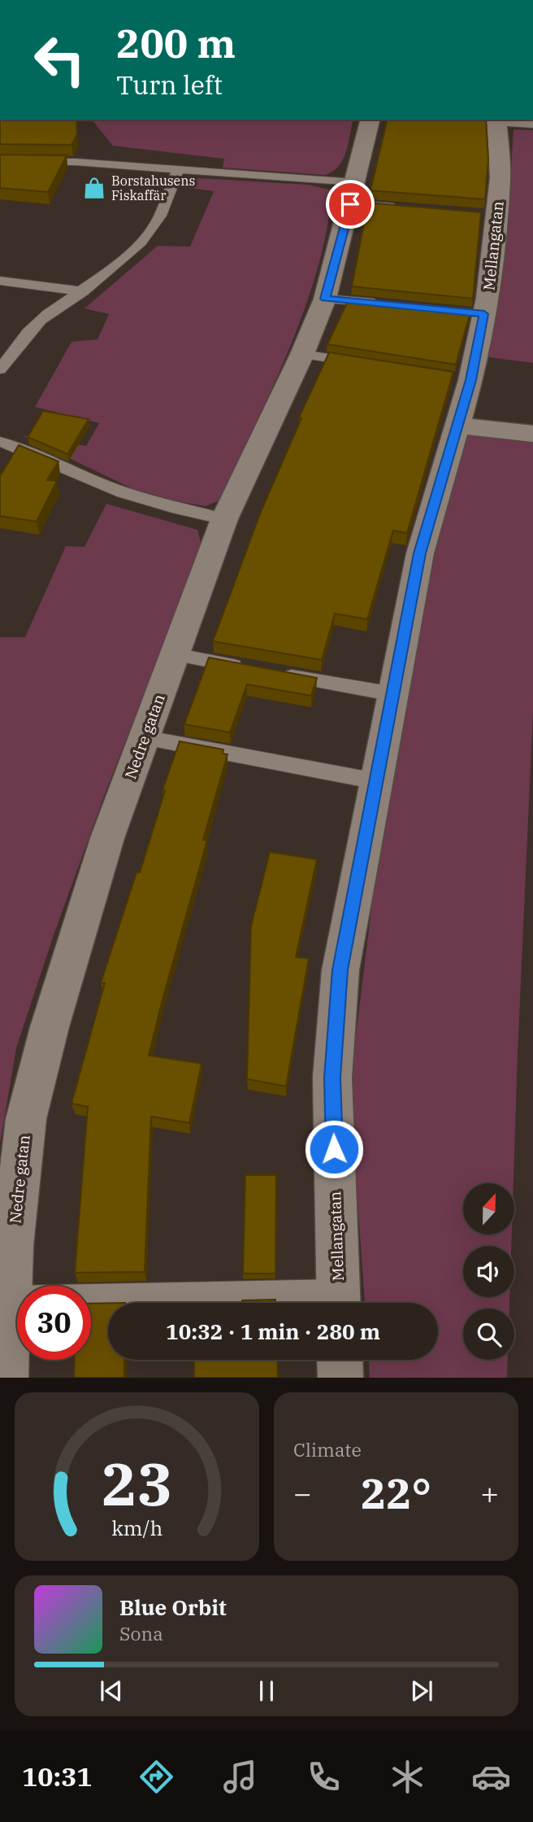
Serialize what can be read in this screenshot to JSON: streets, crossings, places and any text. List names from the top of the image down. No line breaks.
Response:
{"streets":{"street":["Mellangatan","Nedre gatan"]},"places":{"shop":["Borstahusens Fiskaffär"]},"north":"top","page":{"turn":["200 m","Turn left"],"limit":"30","trip":"10:32 · 1 min · 280 m","tile":"Climate","heat":["−","22°","+"],"song":["Blue Orbit","Sona"],"tabs":"10:31","gauge":["23","km/h"]}}
